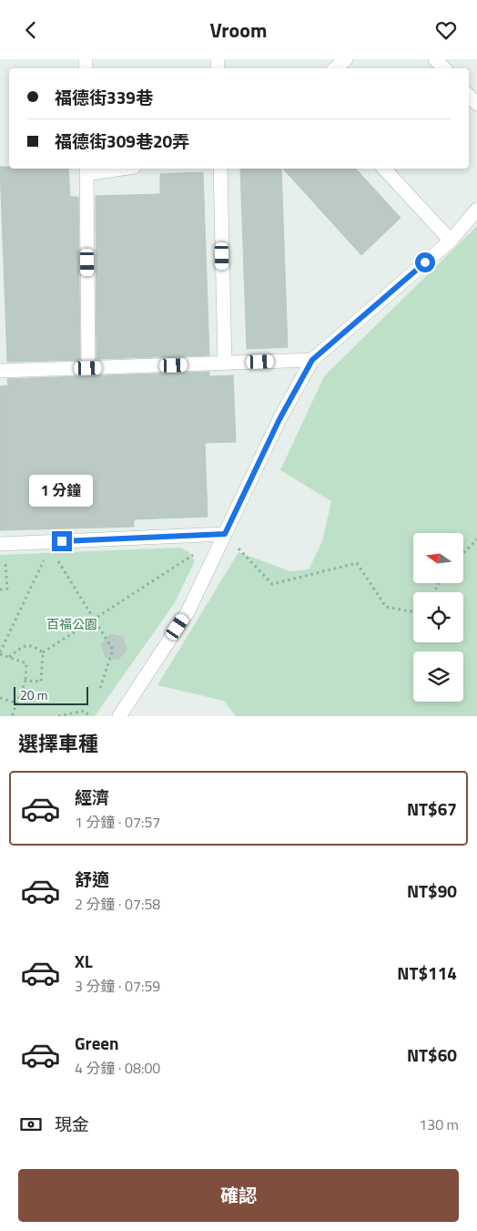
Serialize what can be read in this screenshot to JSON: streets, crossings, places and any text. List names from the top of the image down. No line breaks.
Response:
{"parks":["百福公園"],"scale_bar":"20 m","north":"left","page":{"header":"Vroom","banner":["福德街339巷","福德街309巷20弄"],"bubble":"1 分鐘","scale":"20 m","heading":"選擇車種","list":[{"name":"經濟","note":"1 分鐘 · 07:57","value":"NT$67"},{"name":"舒適","note":"2 分鐘 · 07:58","value":"NT$90"},{"name":"XL","note":"3 分鐘 · 07:59","value":"NT$114"},{"name":"Green","note":"4 分鐘 · 08:00","value":"NT$60"}],"pay":["現金","130 m"],"buttons":"確認"}}
